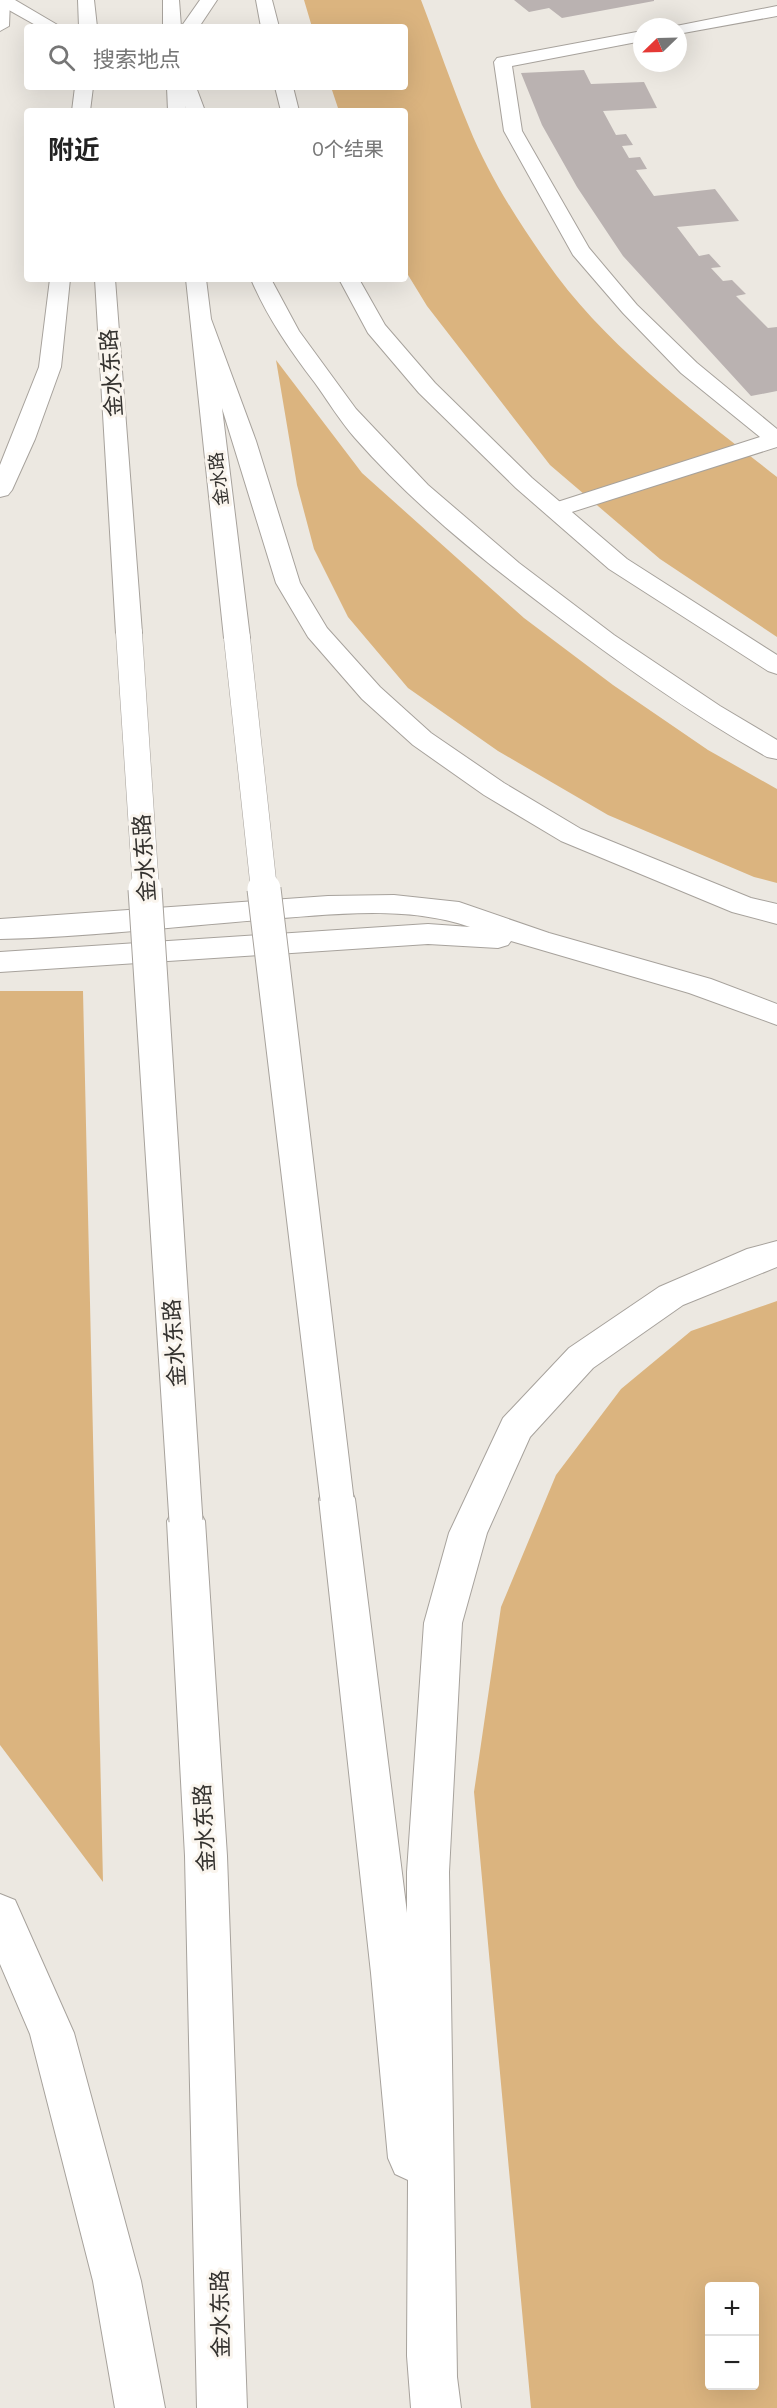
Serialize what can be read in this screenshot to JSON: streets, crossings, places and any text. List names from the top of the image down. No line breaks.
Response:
{"streets":{"main road":["金水东路","金水路"]},"north":"bottom left","page":{"search":"搜索地点","heading":["附近","0个结果"],"map_buttons":["+","−"]}}
